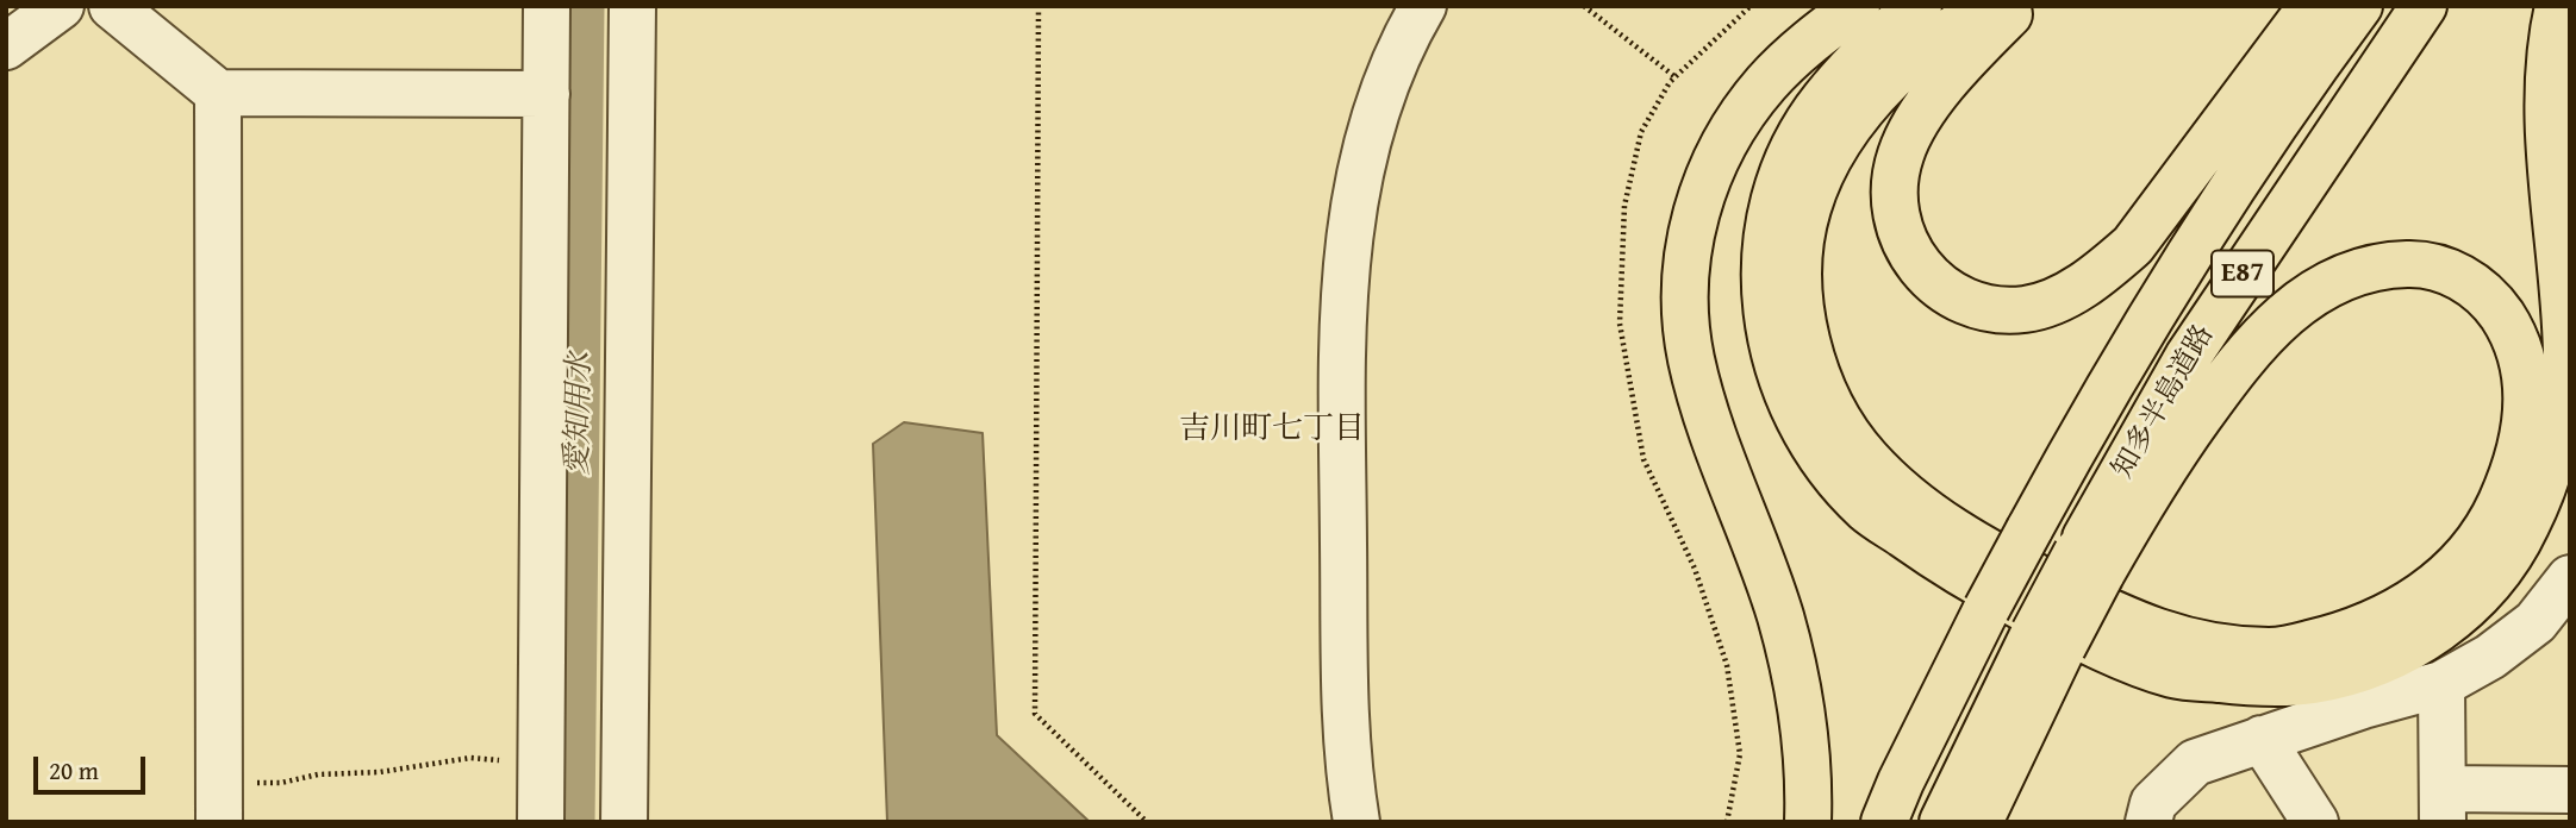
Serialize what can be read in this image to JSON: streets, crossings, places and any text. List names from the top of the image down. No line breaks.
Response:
{"streets":{"highway":["E87","知多半島道路"]},"districts":["吉川町七丁目"],"water":["愛知用水"],"scale_bar":"20 m"}
